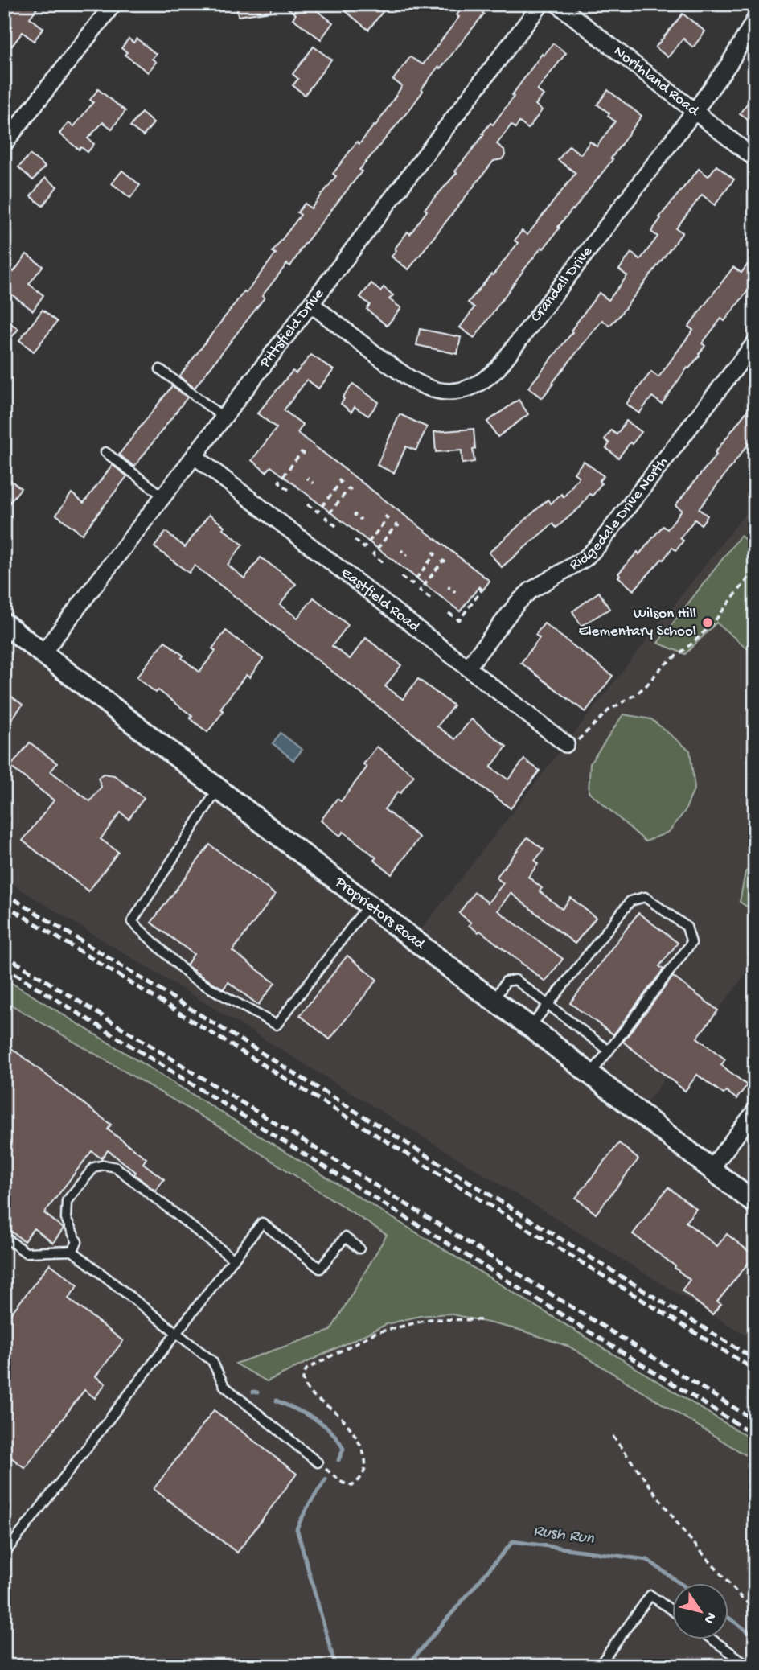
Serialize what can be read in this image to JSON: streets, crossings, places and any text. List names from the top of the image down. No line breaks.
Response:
{"streets":{"street":["Northland Road","Crandall Drive","Pittsfield Drive","Ridgedale Drive North","Eastfield Road","Proprietors Road"]},"crossings":[["Northland Road","Crandall Drive"],["Crandall Drive","Pittsfield Drive"],["Pittsfield Drive","Eastfield Road"],["Pittsfield Drive","Proprietors Road"],["Ridgedale Drive North","Eastfield Road"]],"water":["Rush Run"],"places":["Wilson Hill Elementary School"],"north":"bottom right"}
